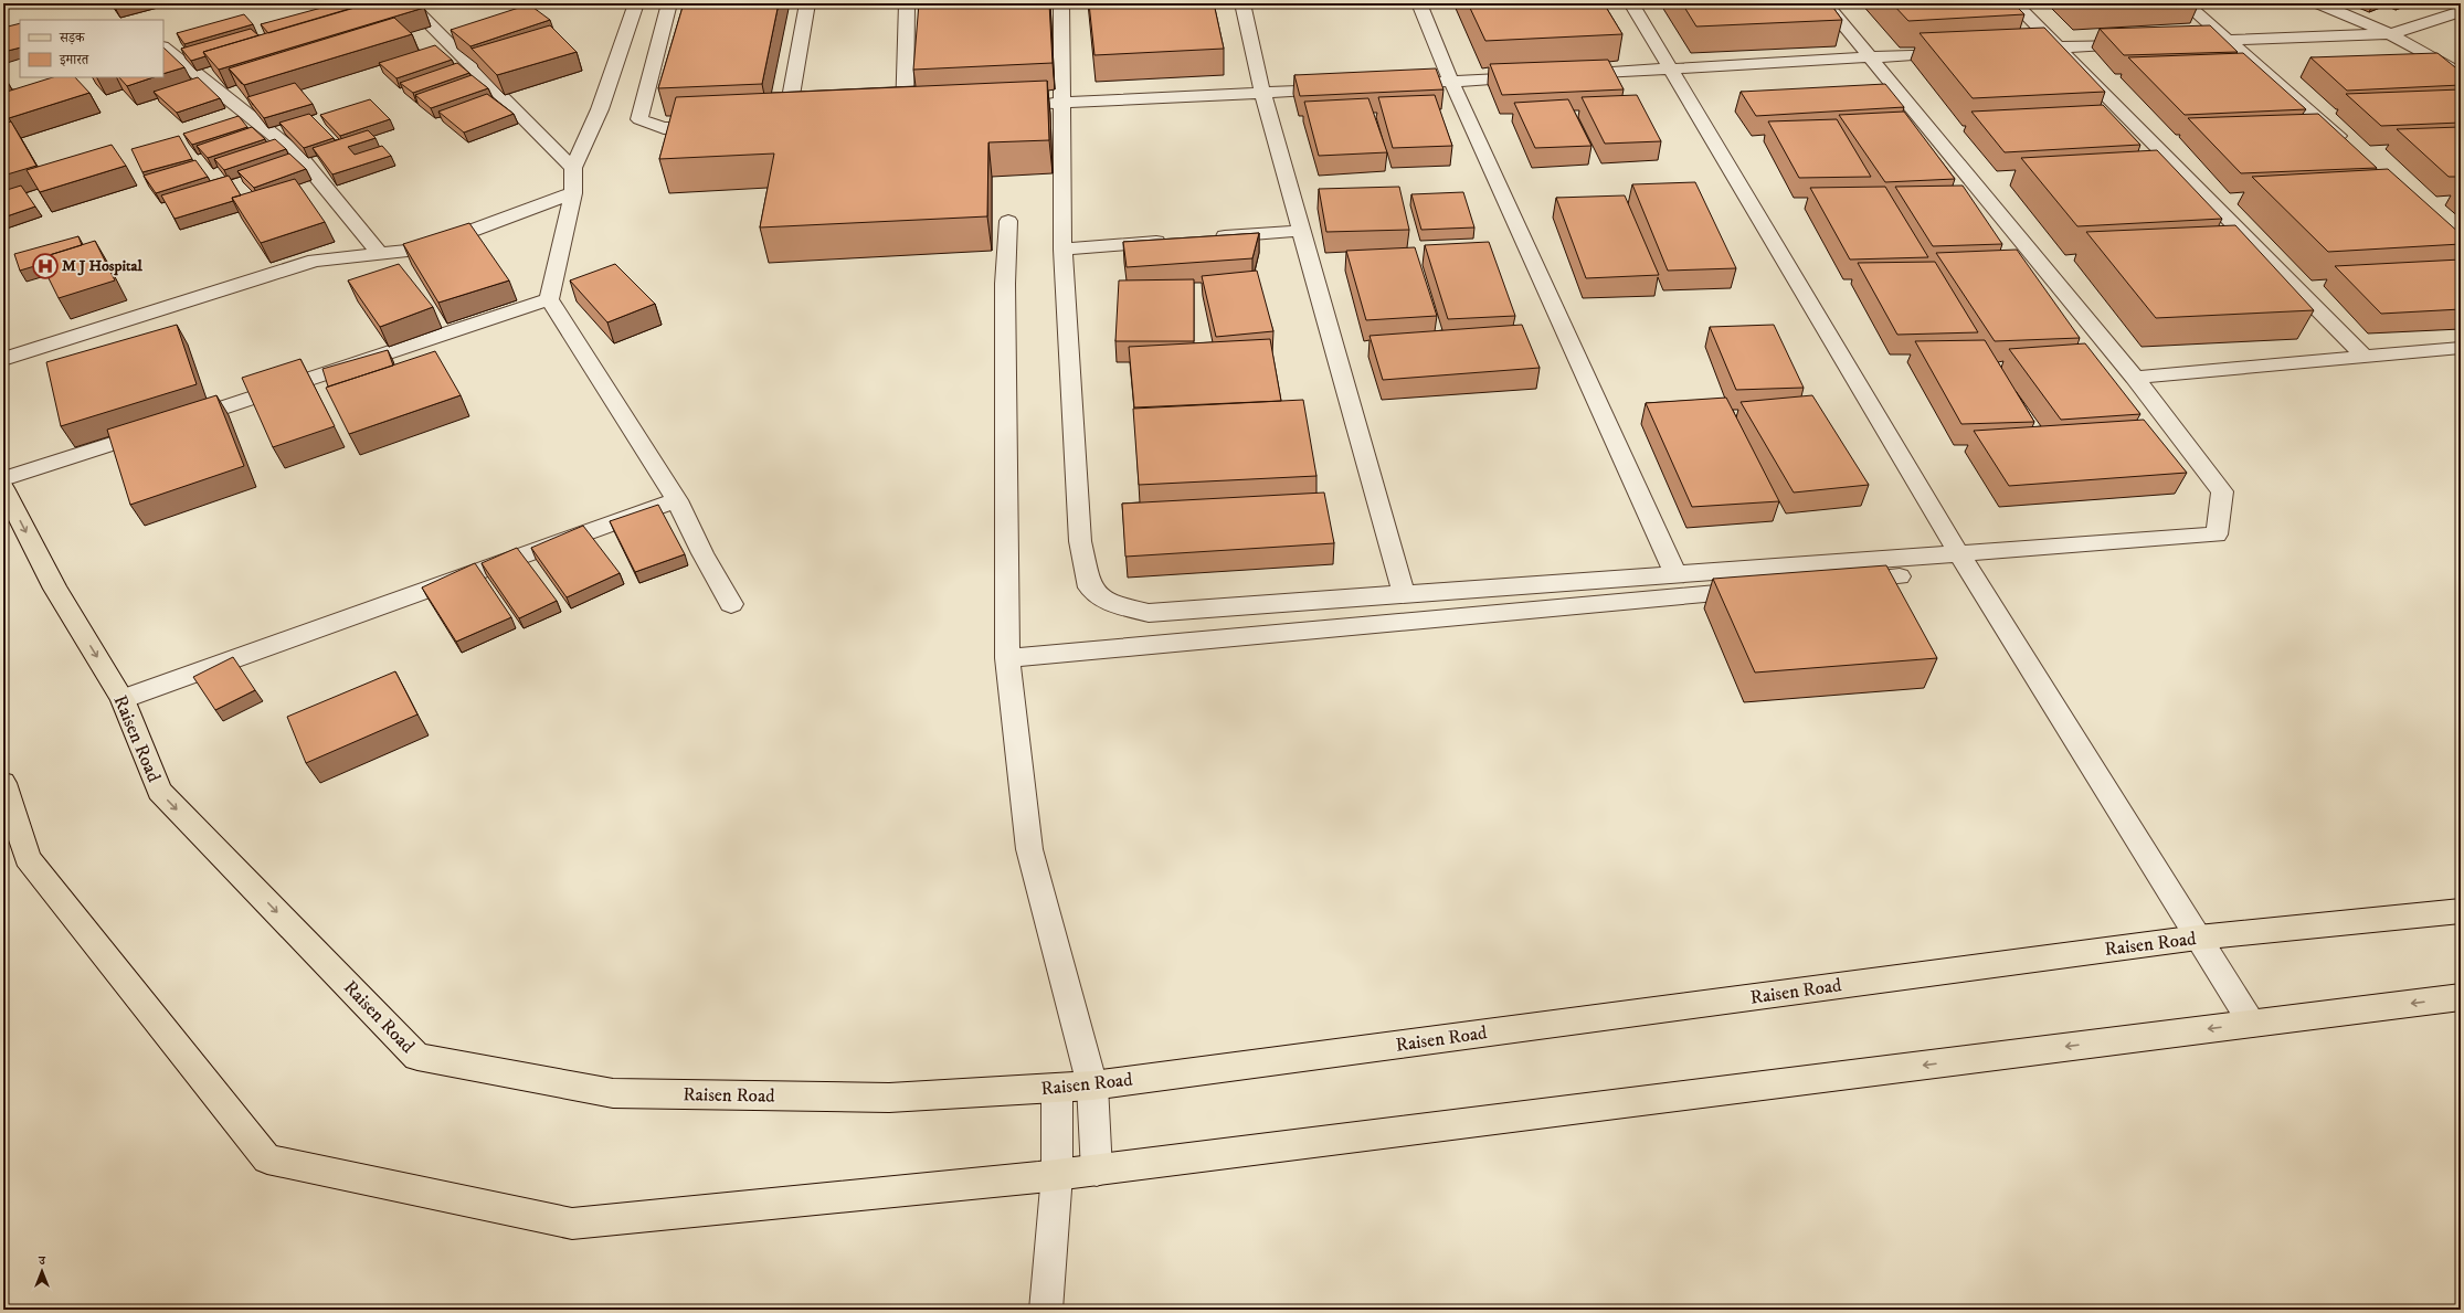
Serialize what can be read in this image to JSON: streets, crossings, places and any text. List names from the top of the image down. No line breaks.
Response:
{"streets":{"main road":["Raisen Road"]},"one_way":["Raisen Road"],"places":{"hospital":["M J Hospital"]},"legend":["सड़क","इमारत"],"north":"top"}
